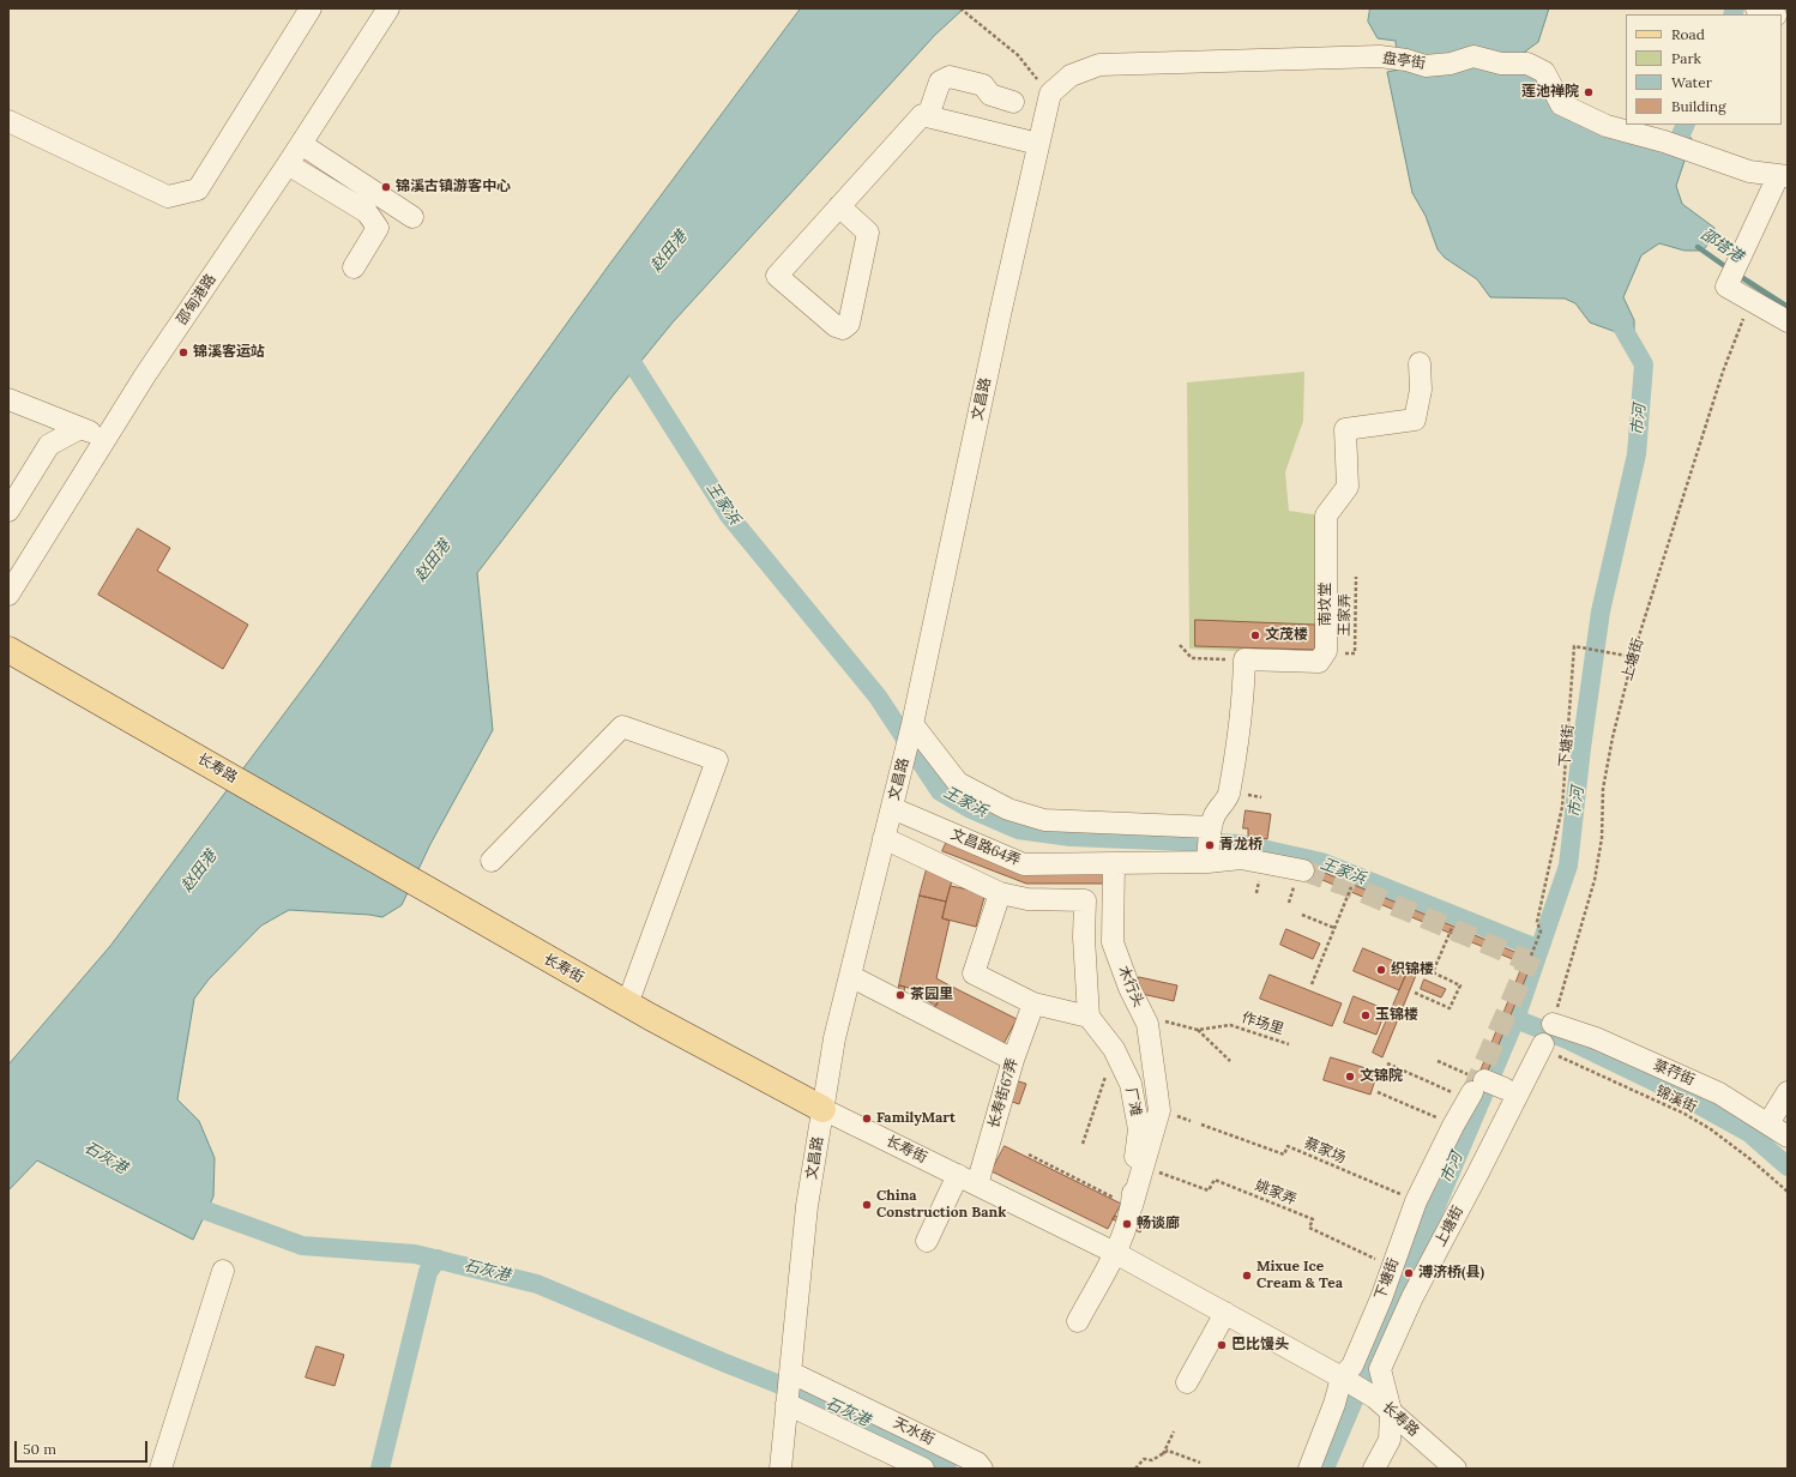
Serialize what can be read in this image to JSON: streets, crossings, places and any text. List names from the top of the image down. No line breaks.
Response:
{"streets":{"main road":["长寿路","长寿街"],"street":["盘亭街","邵甸港路","文昌路","南坟堂","上塘街","下塘街","文昌路64弄","木行头","菉荇街","长寿街67弄","厂滩","天水街"],"path":["王家弄","作场里","锦溪街","蔡家场","姚家弄"]},"crossings":[["盘亭街","文昌路"],["文昌路","文昌路64弄"],["文昌路","长寿街"],["文昌路","天水街"],["上塘街","下塘街"],["上塘街","长寿路"],["上塘街","菉荇街"],["上塘街","锦溪街"],["上塘街","姚家弄"],["下塘街","长寿路"],["下塘街","长寿街"],["下塘街","蔡家场"],["下塘街","姚家弄"],["长寿路","长寿街"],["文昌路64弄","木行头"],["长寿街","长寿街67弄"],["长寿街","厂滩"],["木行头","作场里"],["木行头","厂滩"],["木行头","姚家弄"]],"water":["邵塔港","赵田港","市河","王家浜","石灰港"],"places":["莲池禅院","锦溪古镇游客中心","锦溪客运站","文茂楼","青龙桥","织锦楼","茶园里","玉锦楼","文锦院","FamilyMart","China Construction Bank","畅谈廊","溥济桥(县)","Mixue Ice Cream & Tea","巴比馒头"],"legend":["Road","Park","Water","Building"],"scale_bar":"50 m"}
